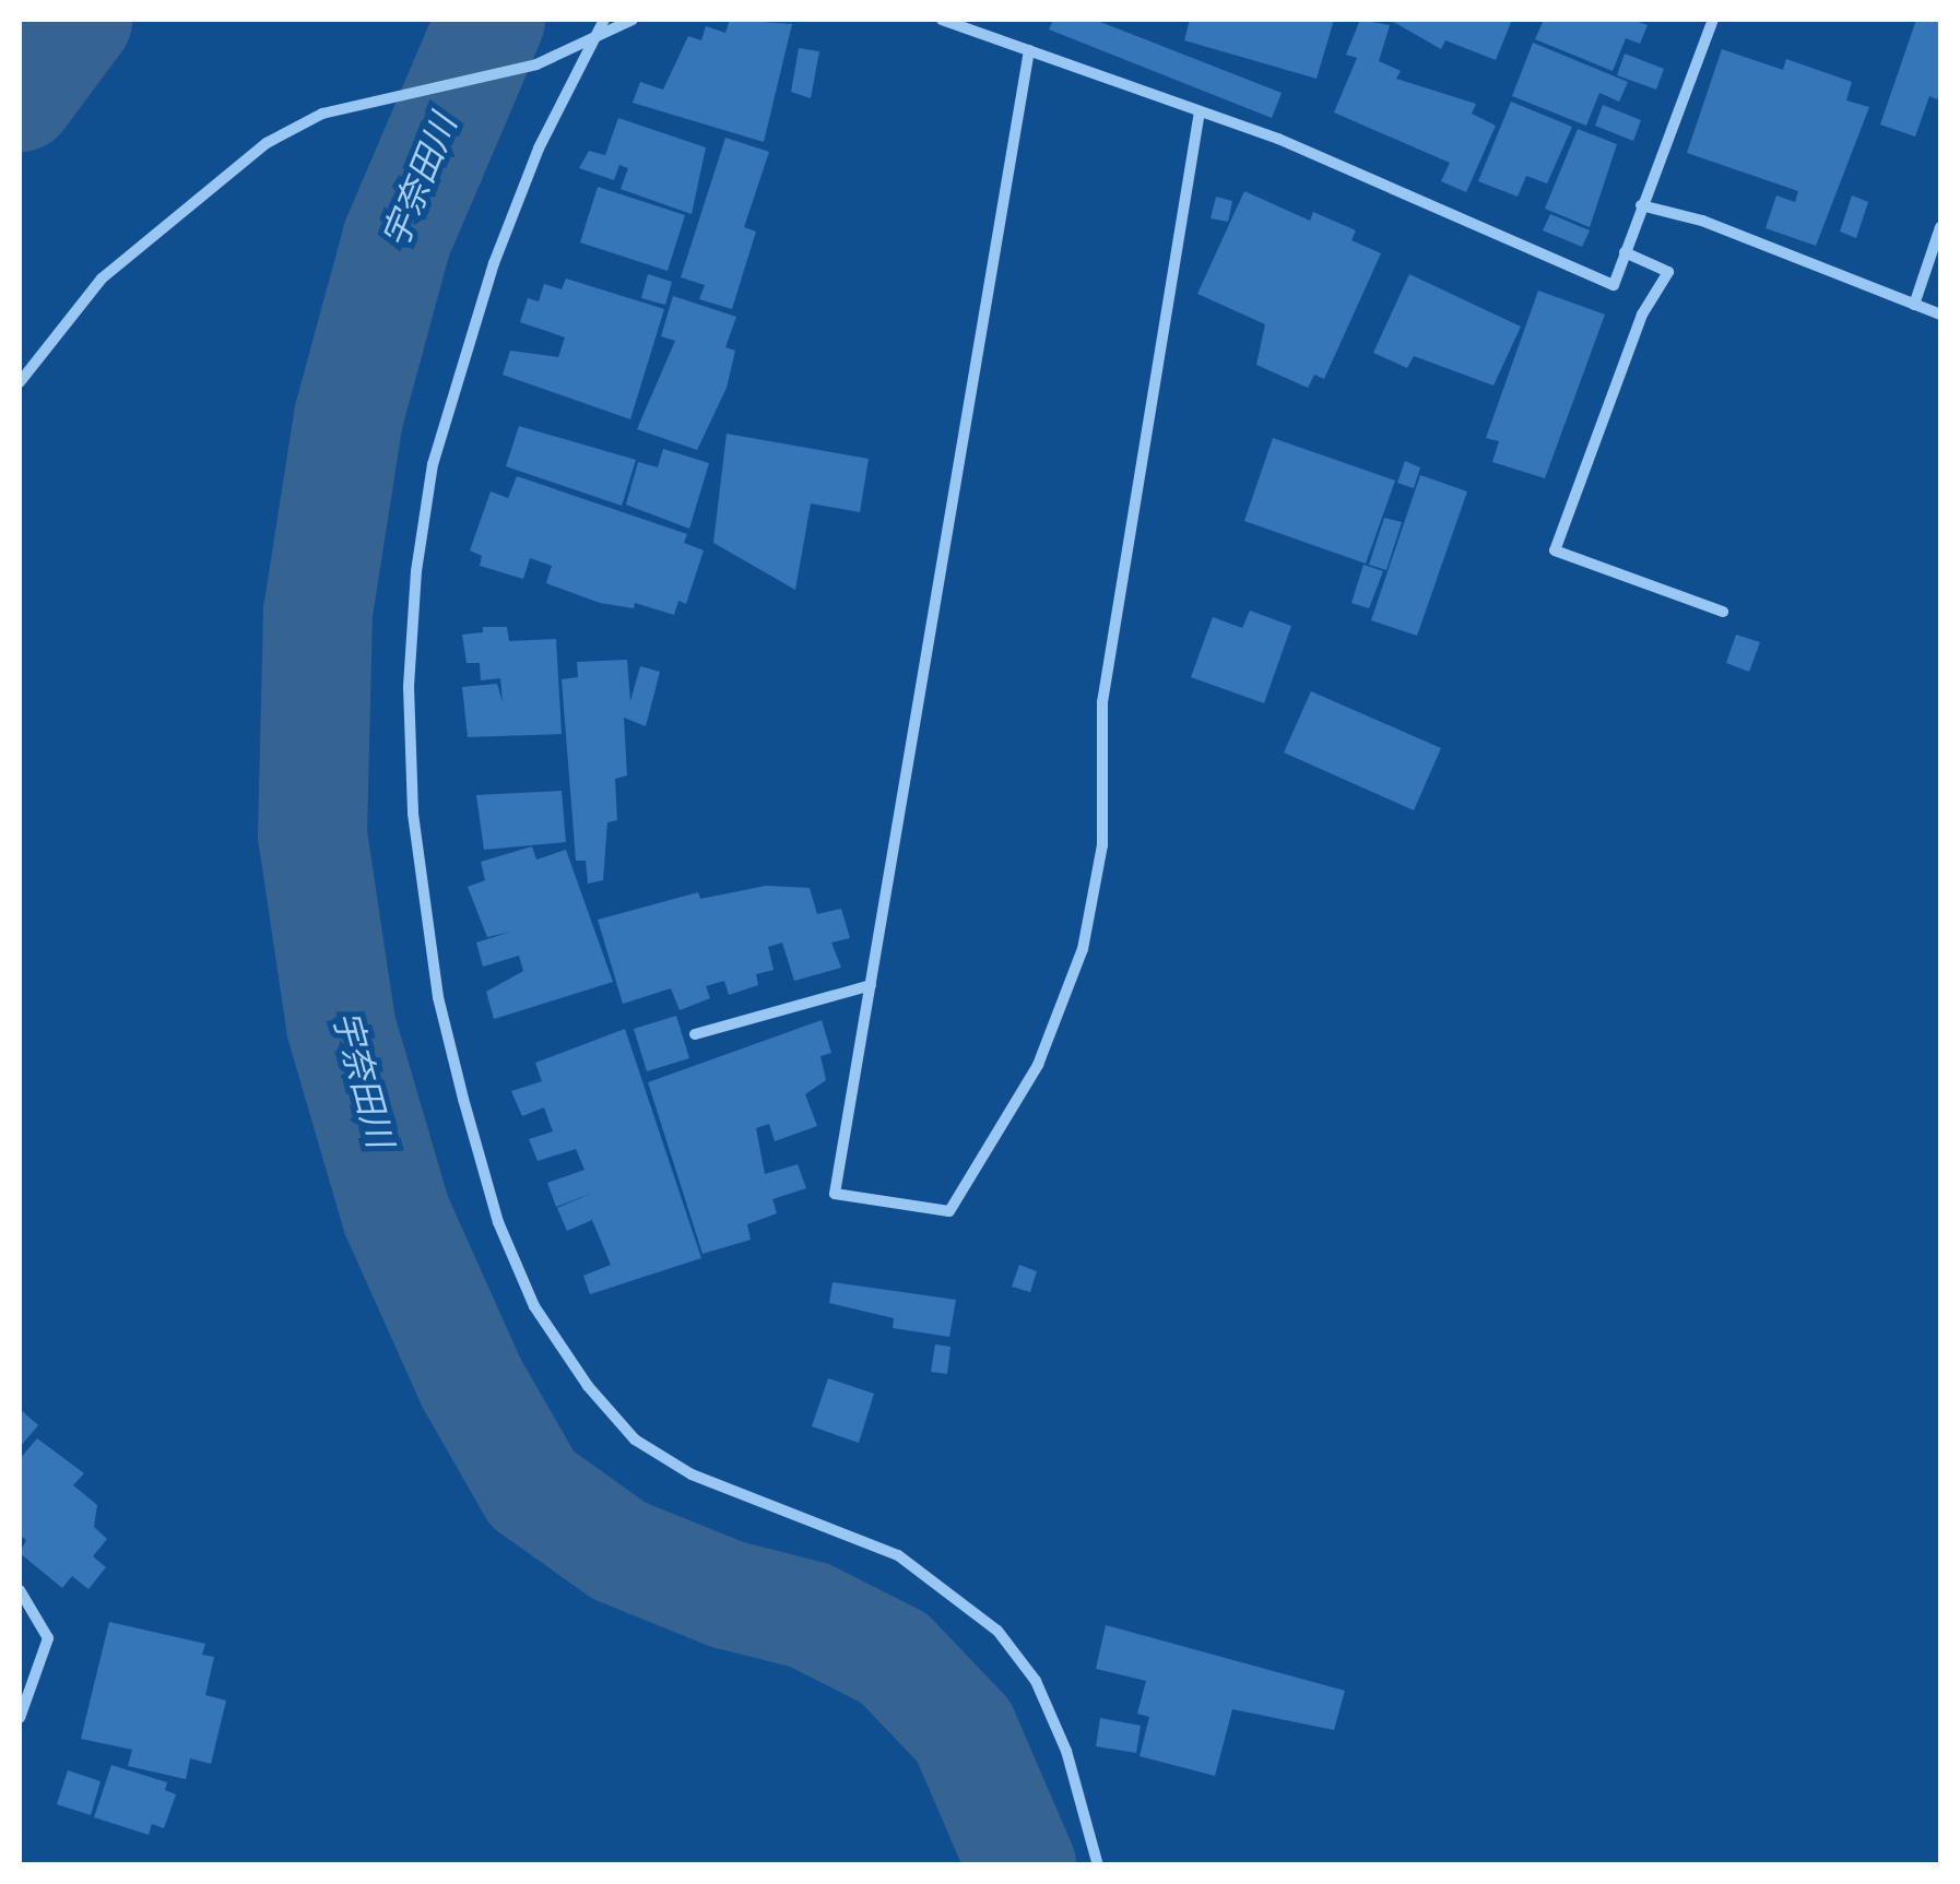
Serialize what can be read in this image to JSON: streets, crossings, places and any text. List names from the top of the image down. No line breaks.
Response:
{"water":["宇奈田川"]}
